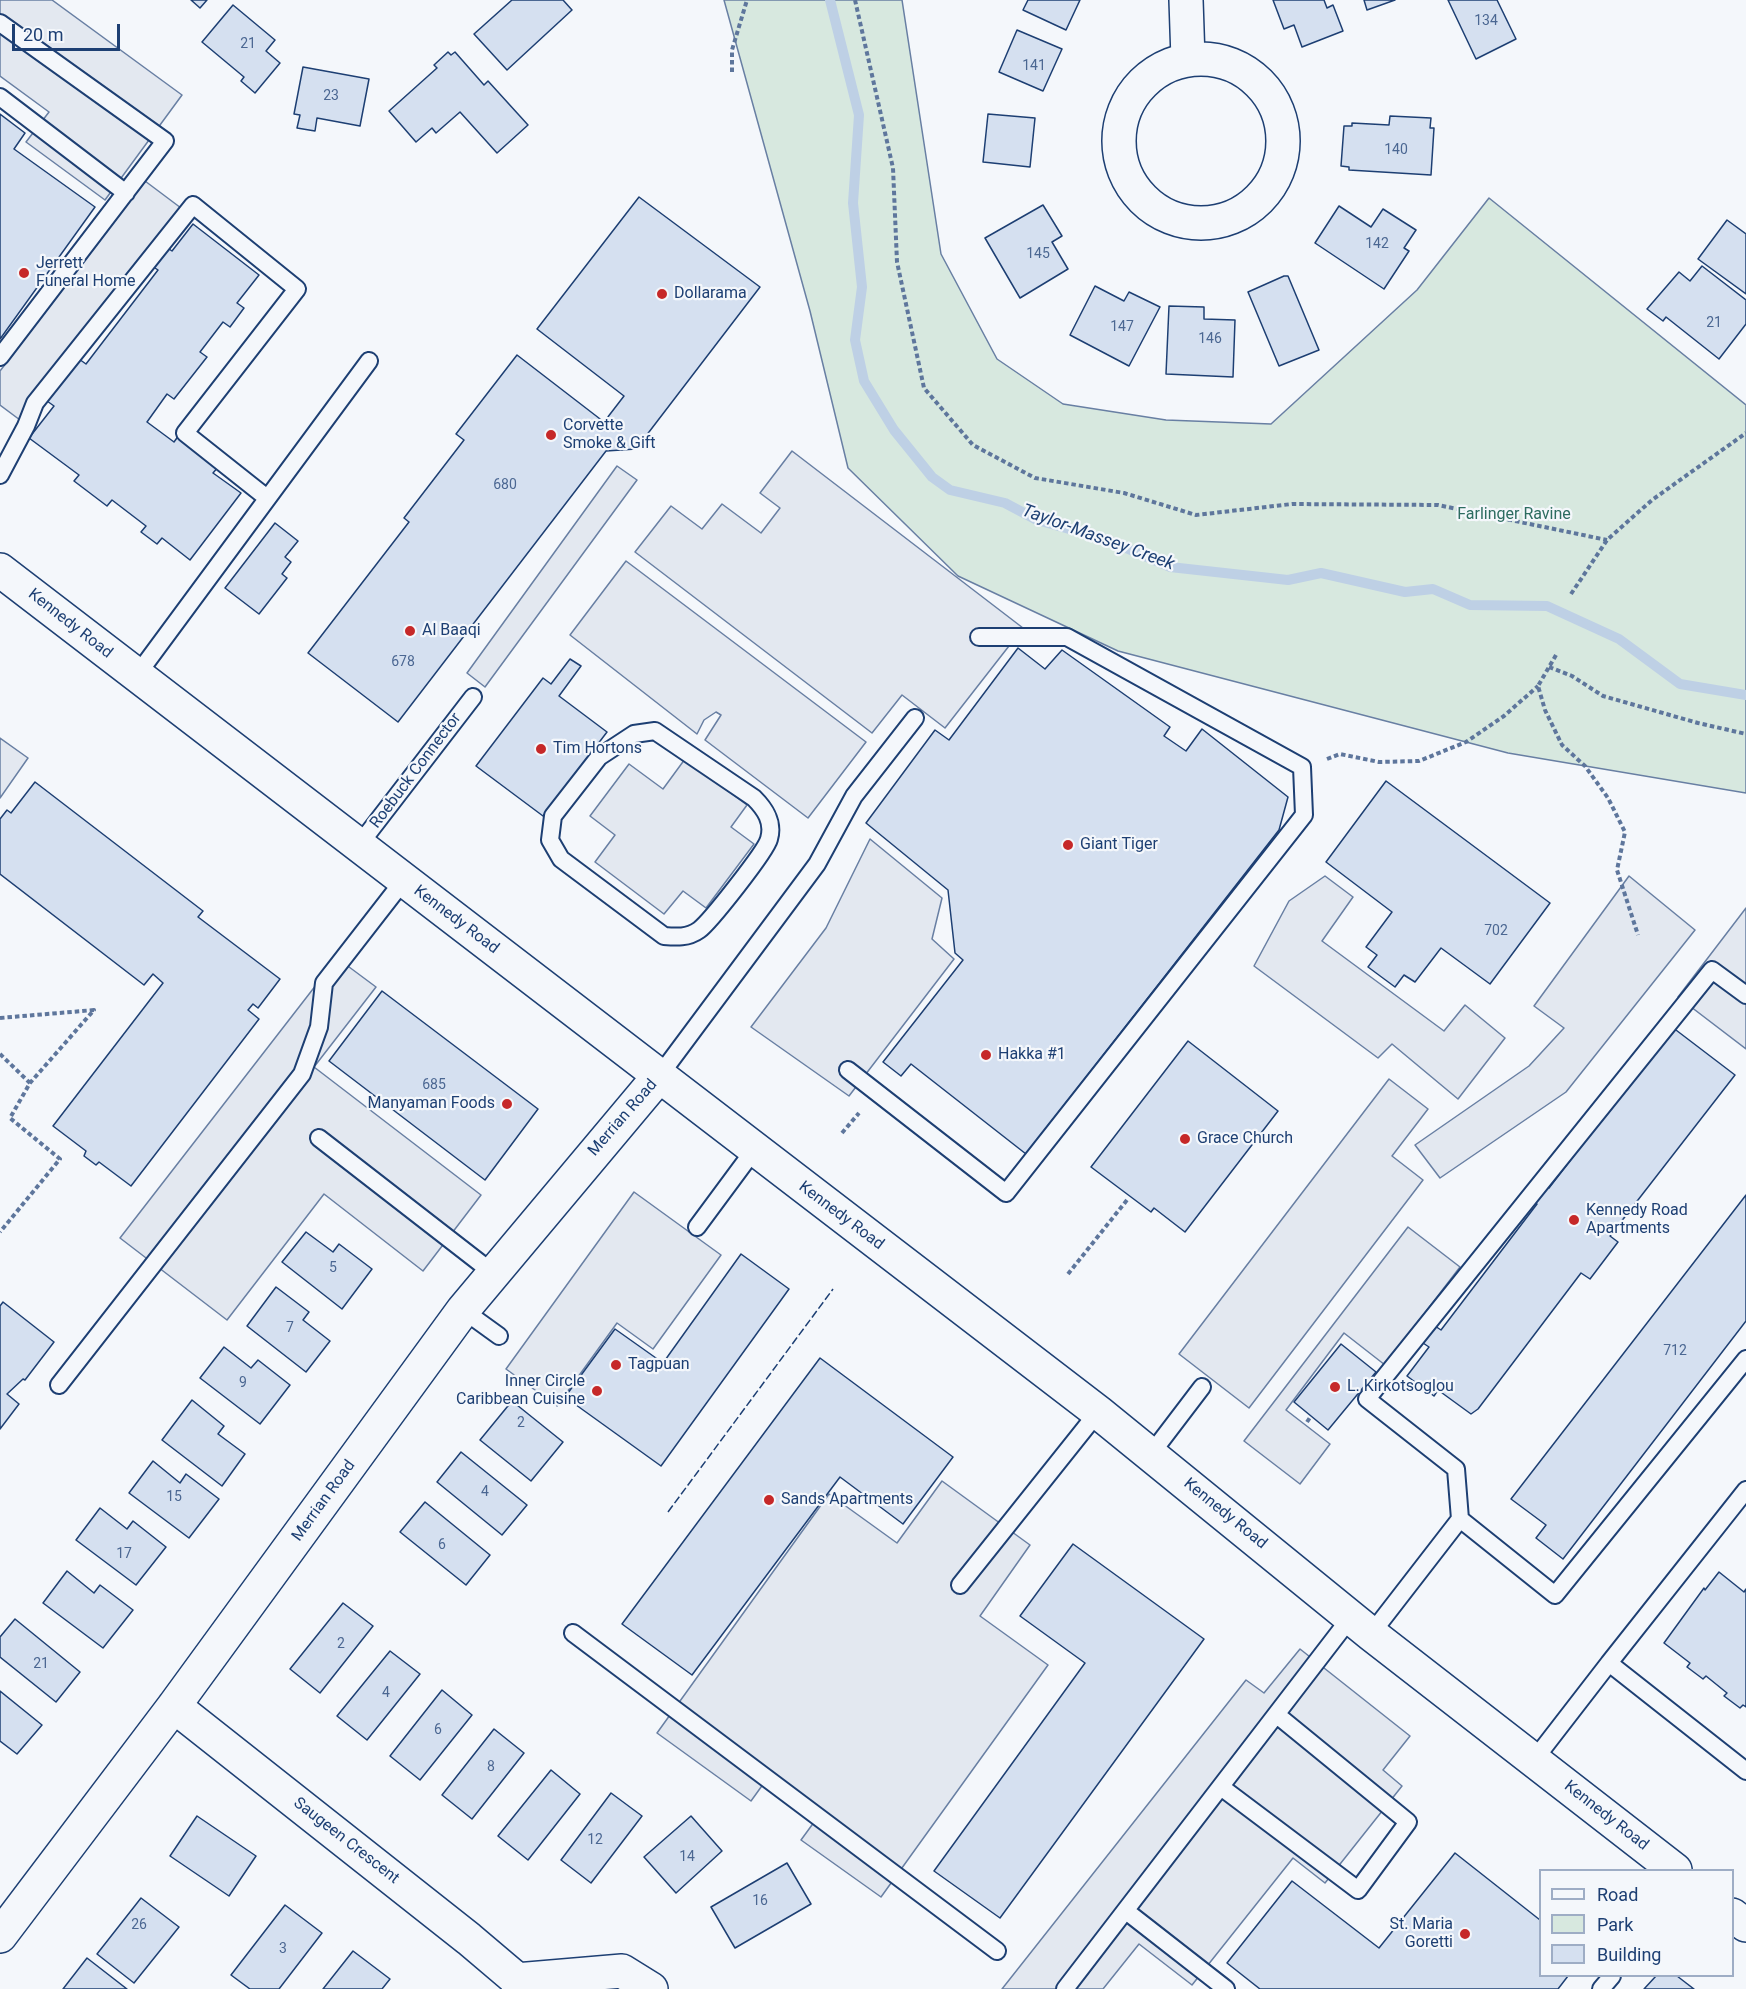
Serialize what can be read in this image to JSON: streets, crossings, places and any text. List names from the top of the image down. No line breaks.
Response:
{"streets":{"street":["Kennedy Road","Merrian Road","Saugeen Crescent"],"lane":["Roebuck Connector"]},"crossings":[["Kennedy Road","Roebuck Connector"],["Kennedy Road","Merrian Road"],["Merrian Road","Saugeen Crescent"]],"water":["Taylor-Massey Creek"],"parks":["Farlinger Ravine"],"places":["Jerrett Funeral Home","Dollarama","Corvette Smoke & Gift","Al Baaqi","Tim Hortons","Giant Tiger","Hakka #1","Manyaman Foods","Grace Church","Kennedy Road Apartments","Tagpuan","L. Kirkotsoglou","Inner Circle Caribbean Cuisine","Sands Apartments","St. Maria Goretti"],"house_numbers":["134","21","141","23","140","142","145","21","147","146","680","678","702","685","5","7","712","9","2","4","15","6","17","2","21","4","6","8","12","14","16","26","3"],"legend":["Road","Park","Building"],"scale_bar":"20 m"}
